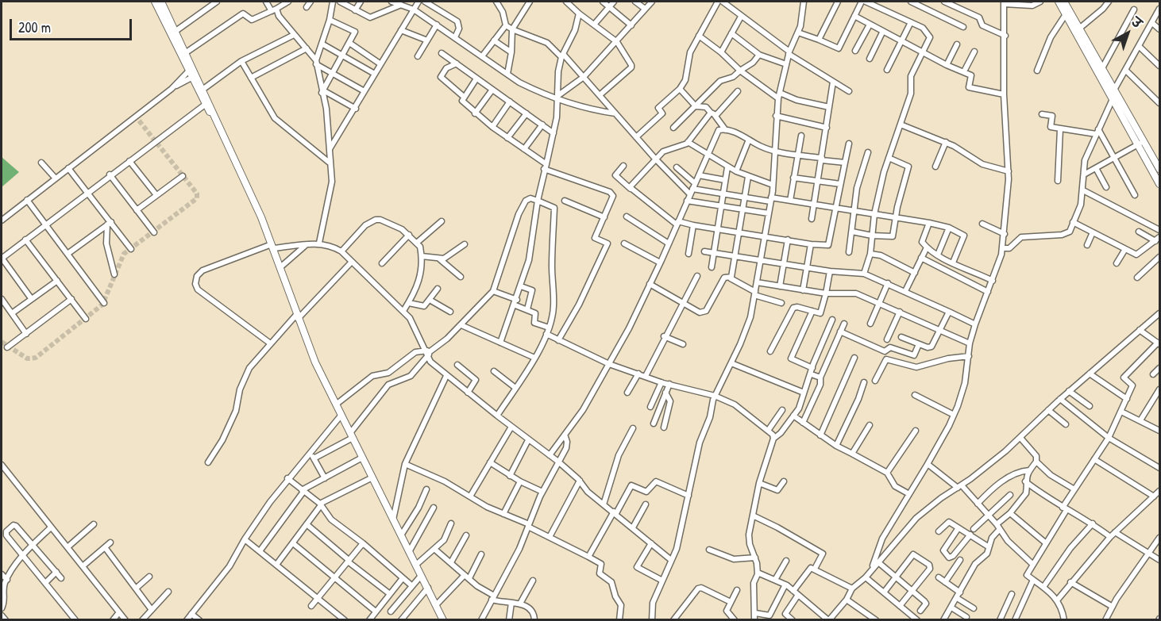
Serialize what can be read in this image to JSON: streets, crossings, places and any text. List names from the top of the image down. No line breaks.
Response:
{"scale_bar":"200 m","north":"top right"}
